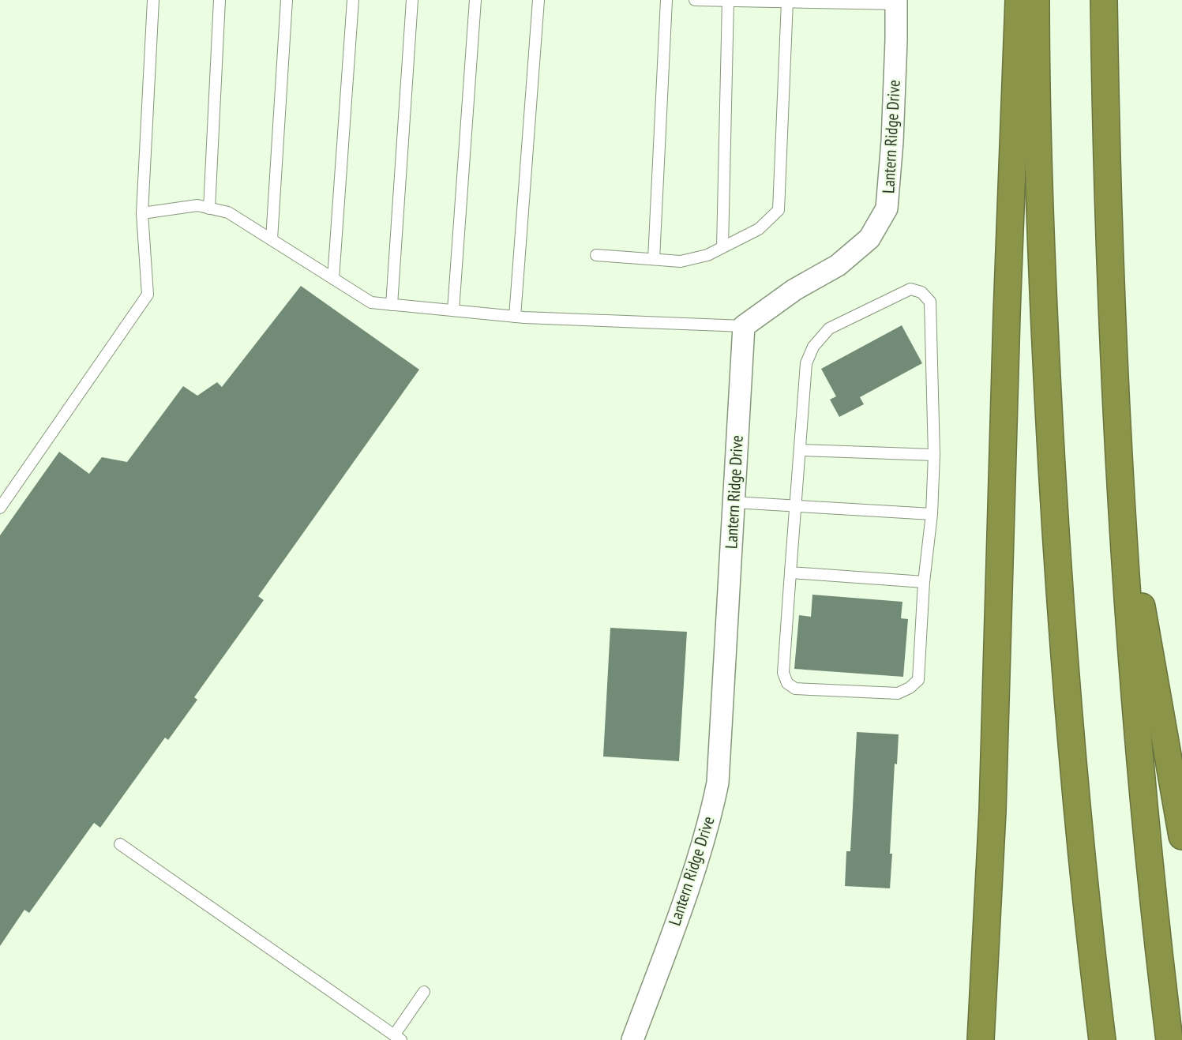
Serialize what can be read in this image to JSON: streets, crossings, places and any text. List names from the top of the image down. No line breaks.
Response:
{"streets":{"street":["Lantern Ridge Drive"]}}
